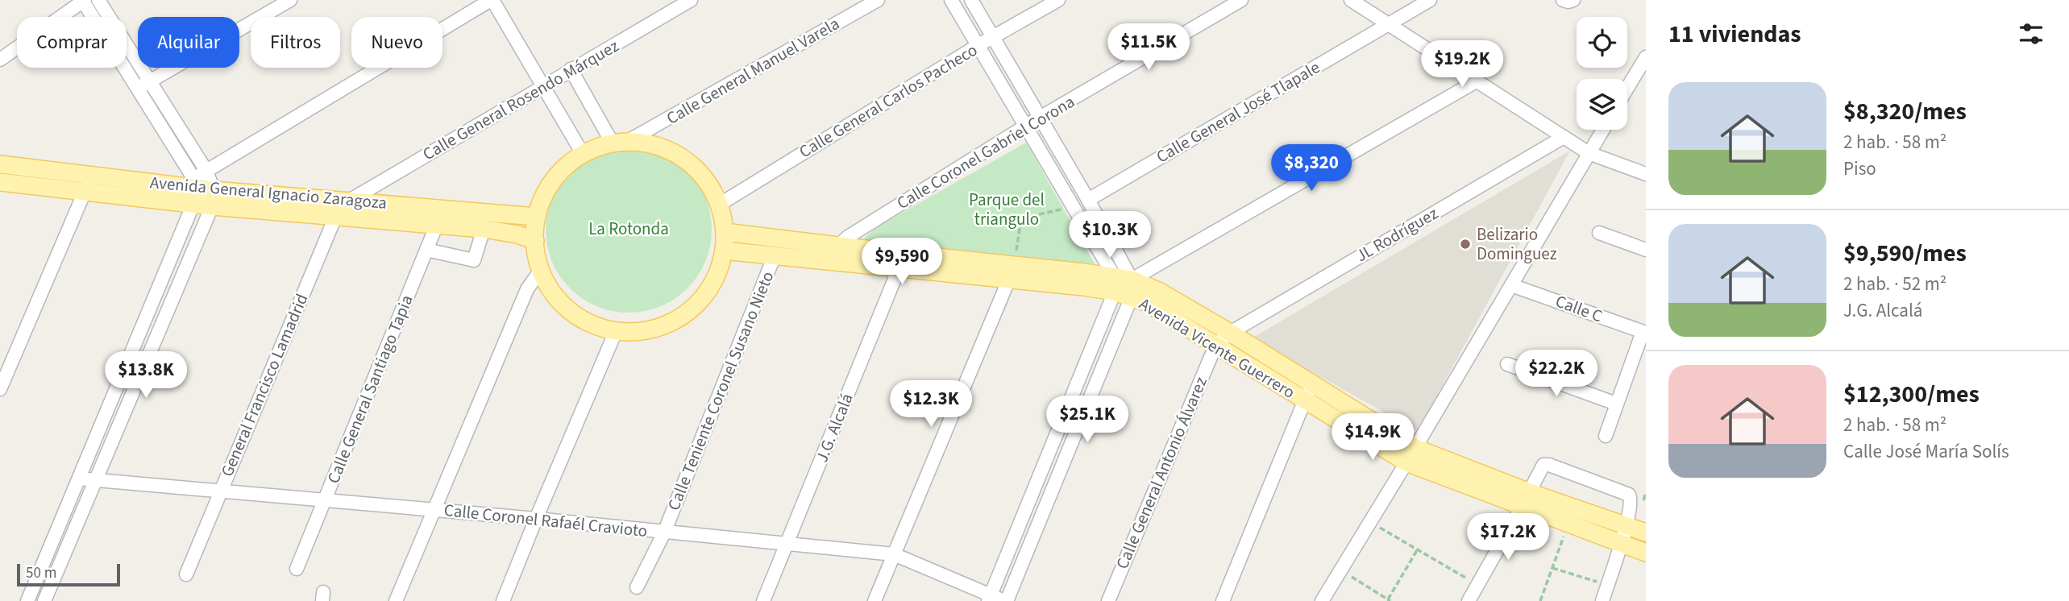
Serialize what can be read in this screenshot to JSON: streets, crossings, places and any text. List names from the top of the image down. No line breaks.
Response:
{"streets":{"main road":["Avenida General Ignacio Zaragoza","Avenida Vicente Guerrero"],"street":["Calle General Manuel Varela","Calle General Rosendo Márquez","Calle General Carlos Pacheco","Calle General José Tlapale","Calle Coronel Gabriel Corona","JL Rodríguez","Calle C","General Francisco Lamadrid","Calle General Santiago Tapia","Calle Teniente Coronel Susano Nieto","J.G. Alcalá","Calle General Antonio Álvarez","Calle Coronel Rafaél Cravioto"]},"crossings":[["Calle General Manuel Varela","Calle General Carlos Pacheco"],["Calle General Manuel Varela","Avenida General Ignacio Zaragoza"],["Calle General Manuel Varela","Avenida Vicente Guerrero"],["Calle General Rosendo Márquez","Avenida General Ignacio Zaragoza"],["Calle General Rosendo Márquez","General Francisco Lamadrid"],["Calle General Carlos Pacheco","Avenida General Ignacio Zaragoza"],["Calle General Carlos Pacheco","Avenida Vicente Guerrero"],["Calle Coronel Gabriel Corona","Avenida Vicente Guerrero"],["Avenida General Ignacio Zaragoza","Avenida Vicente Guerrero"],["Avenida General Ignacio Zaragoza","General Francisco Lamadrid"],["Avenida General Ignacio Zaragoza","Calle General Santiago Tapia"],["JL Rodríguez","Avenida Vicente Guerrero"],["JL Rodríguez","Calle General Antonio Álvarez"],["Avenida Vicente Guerrero","Calle Teniente Coronel Susano Nieto"],["Avenida Vicente Guerrero","J.G. Alcalá"],["Avenida Vicente Guerrero","Calle General Antonio Álvarez"],["General Francisco Lamadrid","Calle Coronel Rafaél Cravioto"],["Calle General Santiago Tapia","Calle Coronel Rafaél Cravioto"],["Calle Teniente Coronel Susano Nieto","Calle Coronel Rafaél Cravioto"],["J.G. Alcalá","Calle Coronel Rafaél Cravioto"]],"parks":["Parque del triangulo","La Rotonda"],"places":["Belizario Dominguez"],"scale_bar":"50 m","page":{"heading":"11 viviendas","chip":["Comprar","Alquilar","Filtros","Nuevo"],"price":["$11.5K","$19.2K","$8,320","$10.3K","$9,590","$22.2K","$13.8K","$12.3K","$25.1K","$14.9K","$17.2K"],"list":[{"name":"$8,320/mes","note":"2 hab. · 58 m² · Piso"},{"name":"$9,590/mes","note":"2 hab. · 52 m² · J.G. Alcalá"},{"name":"$12,300/mes","note":"2 hab. · 58 m² · Calle José María Solís"}],"scale":"50 m"}}
